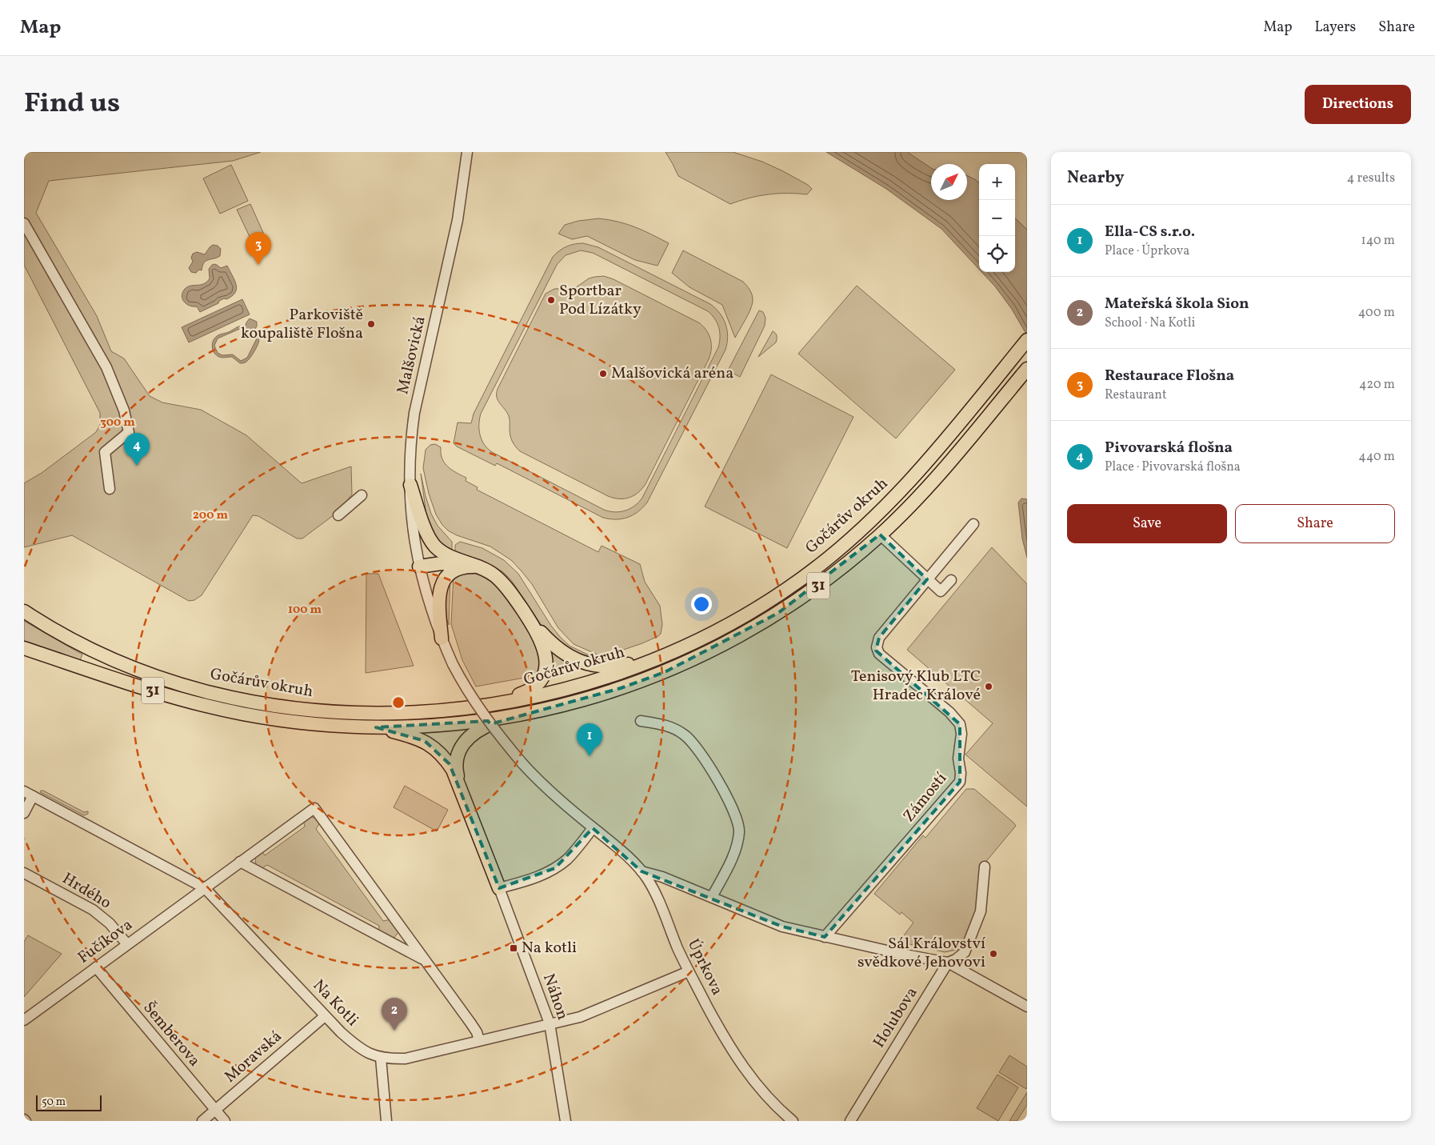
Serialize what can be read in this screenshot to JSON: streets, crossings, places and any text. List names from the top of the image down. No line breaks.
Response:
{"streets":{"main road":["Gočárův okruh","31"],"street":["Malšovická","Zámostí","Hrdého","Fučíkova","Úprkova","Náhon","Na Kotli","Holubova","Šemberova","Moravská"]},"crossings":[["Malšovická","Úprkova"],["Hrdého","Fučíkova"],["Fučíkova","Na Kotli"],["Fučíkova","Šemberova"],["Úprkova","Na Kotli"],["Náhon","Na Kotli"],["Na Kotli","Moravská"],["Šemberova","Moravská"]],"places":{"other":["Sportbar Pod Lízátky","Parkoviště koupaliště Flošna","Malšovická aréna","Tenisový Klub LTC Hradec Králové","Sál Království svědkové Jehovovi"],"transit":["Na kotli"]},"scale_bar":"50 m","north":"top right","page":{"header":"Map","nav":["Map","Layers","Share"],"title":"Find us","buttons":["Directions",["Save","Share"]],"heading":["Nearby","4 results"],"map_buttons":["+","−"],"list":[{"mark":"1","name":"Ella-CS s.r.o.","note":"Place · Úprkova","value":"140 m"},{"mark":"2","name":"Mateřská škola Sion","note":"School · Na Kotli","value":"400 m"},{"mark":"3","name":"Restaurace Flošna","note":"Restaurant","value":"420 m"},{"mark":"4","name":"Pivovarská flošna","note":"Place · Pivovarská flošna","value":"440 m"}],"pins":["3","4","1","2"],"scale":"50 m"},"rings":["300 m","200 m","100 m"]}
